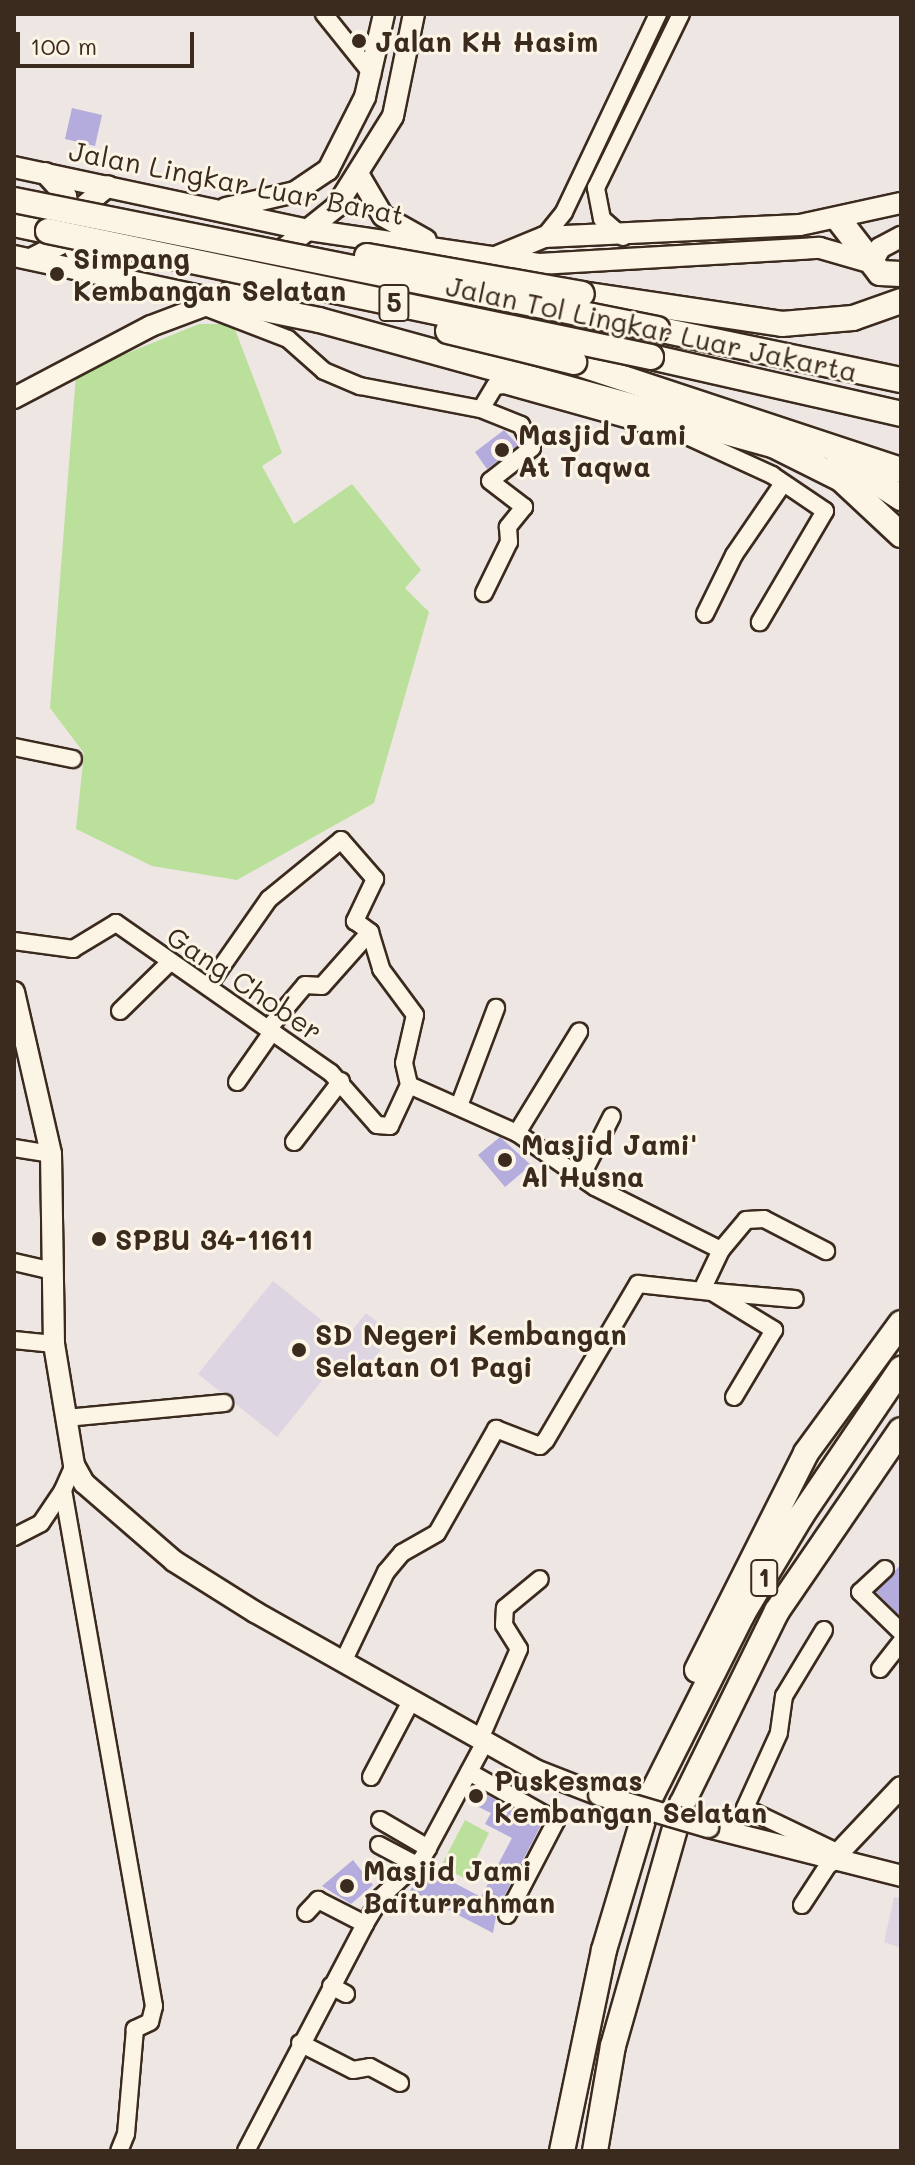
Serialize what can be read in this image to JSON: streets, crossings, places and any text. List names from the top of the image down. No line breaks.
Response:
{"streets":{"highway":["5","Jalan Tol Lingkar Luar Jakarta","1"],"main road":["Jalan Lingkar Luar Barat"],"street":["Gang Chober"]},"places":["Jalan KH Hasim","Simpang Kembangan Selatan","Masjid Jami At Taqwa","Masjid Jami' Al Husna","SPBU 34-11611","SD Negeri Kembangan Selatan 01 Pagi","Puskesmas Kembangan Selatan","Masjid Jami Baiturrahman"],"scale_bar":"100 m"}
